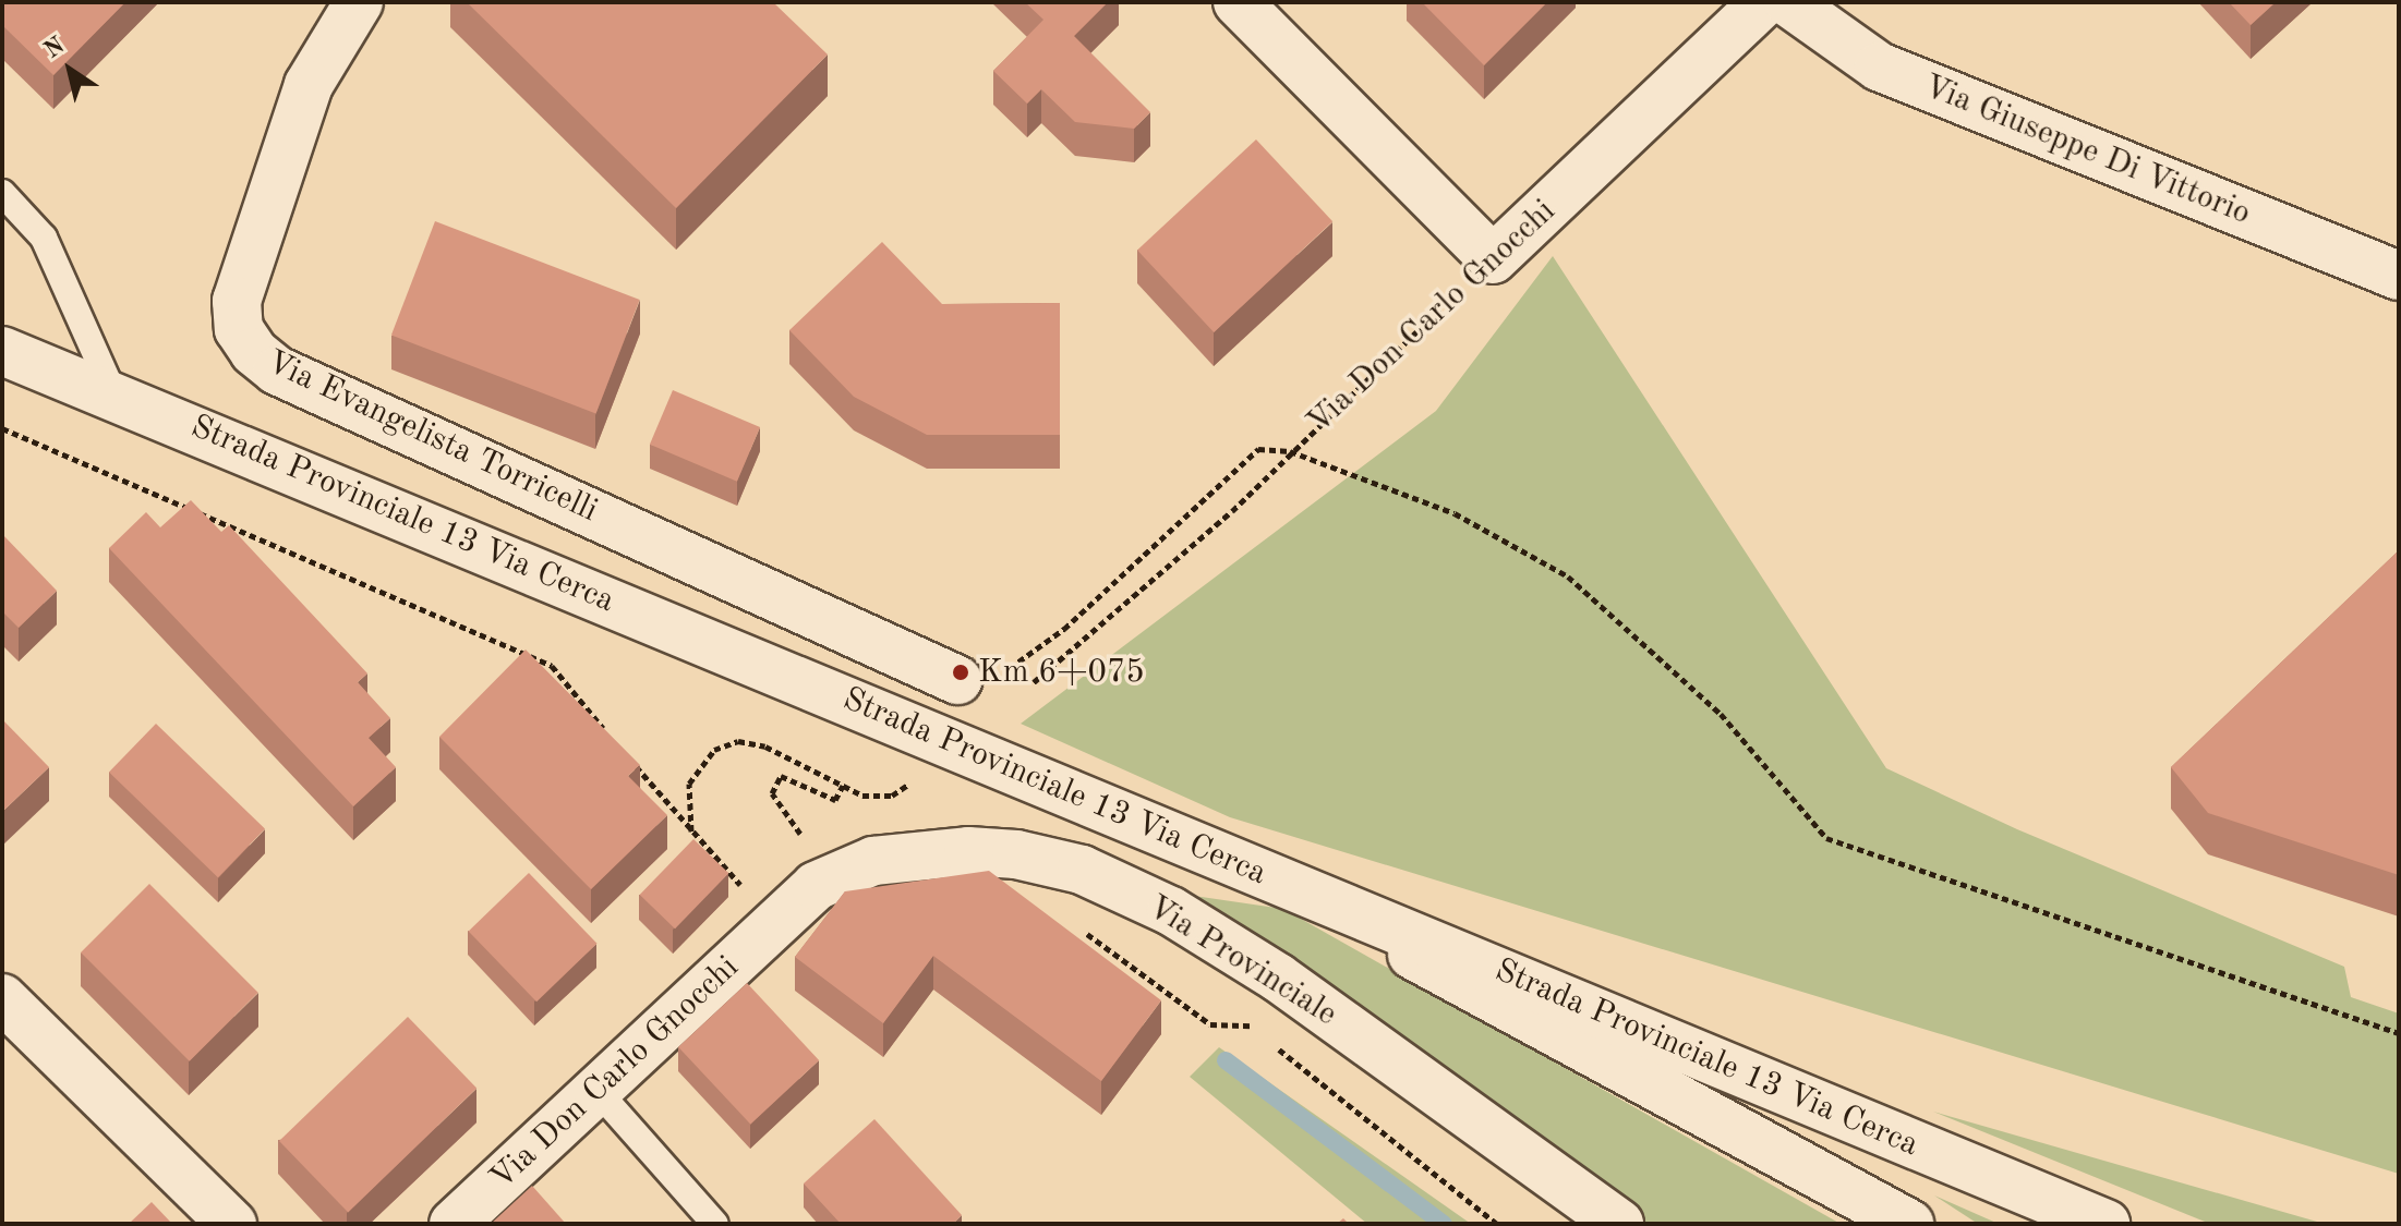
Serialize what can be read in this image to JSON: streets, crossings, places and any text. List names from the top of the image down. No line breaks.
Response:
{"streets":{"street":["Via Giuseppe Di Vittorio","Via Don Carlo Gnocchi","Via Evangelista Torricelli","Strada Provinciale 13 Via Cerca","Via Provinciale"]},"crossings":[["Via Don Carlo Gnocchi","Via Evangelista Torricelli"],["Via Don Carlo Gnocchi","Via Provinciale"]],"places":["Km 6+075"],"north":"top left"}
